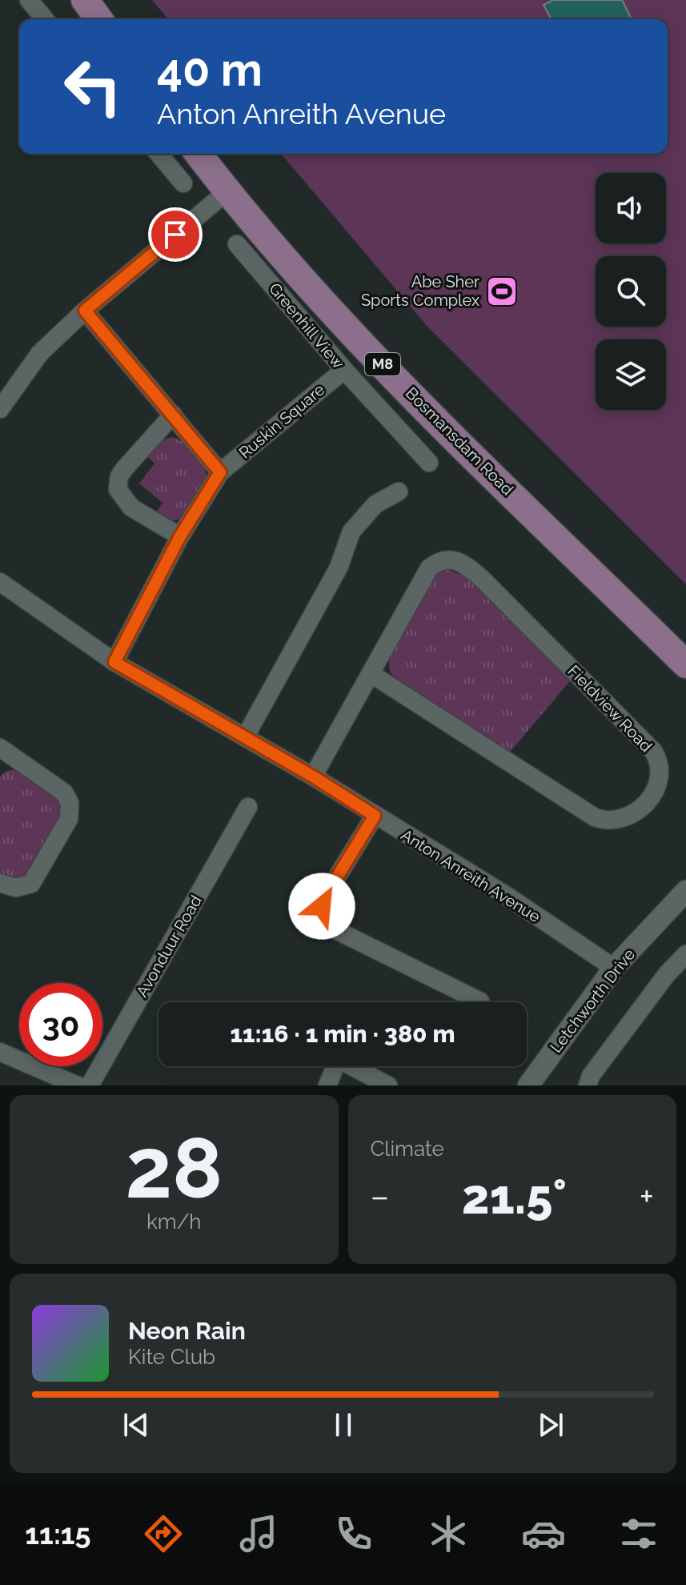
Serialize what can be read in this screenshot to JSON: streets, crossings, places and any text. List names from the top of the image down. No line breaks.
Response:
{"streets":{"main road":["M8","Bosmansdam Road"],"street":["Greenhill View","Ruskin Square","Fieldview Road","Anton Anreith Avenue","Avonduur Road","Letchworth Drive"]},"crossings":[["Greenhill View","Ruskin Square"],["Ruskin Square","Anton Anreith Avenue"],["Fieldview Road","Anton Anreith Avenue"],["Anton Anreith Avenue","Letchworth Drive"]],"places":{"sports":["Abe Sher Sports Complex"]},"page":{"turn":["40 m","Anton Anreith Avenue"],"limit":"30","trip":"11:16 · 1 min · 380 m","tile":[["28","km/h"],"Climate"],"heat":["−","21.5°","+"],"song":["Neon Rain","Kite Club"],"tabs":"11:15"}}
